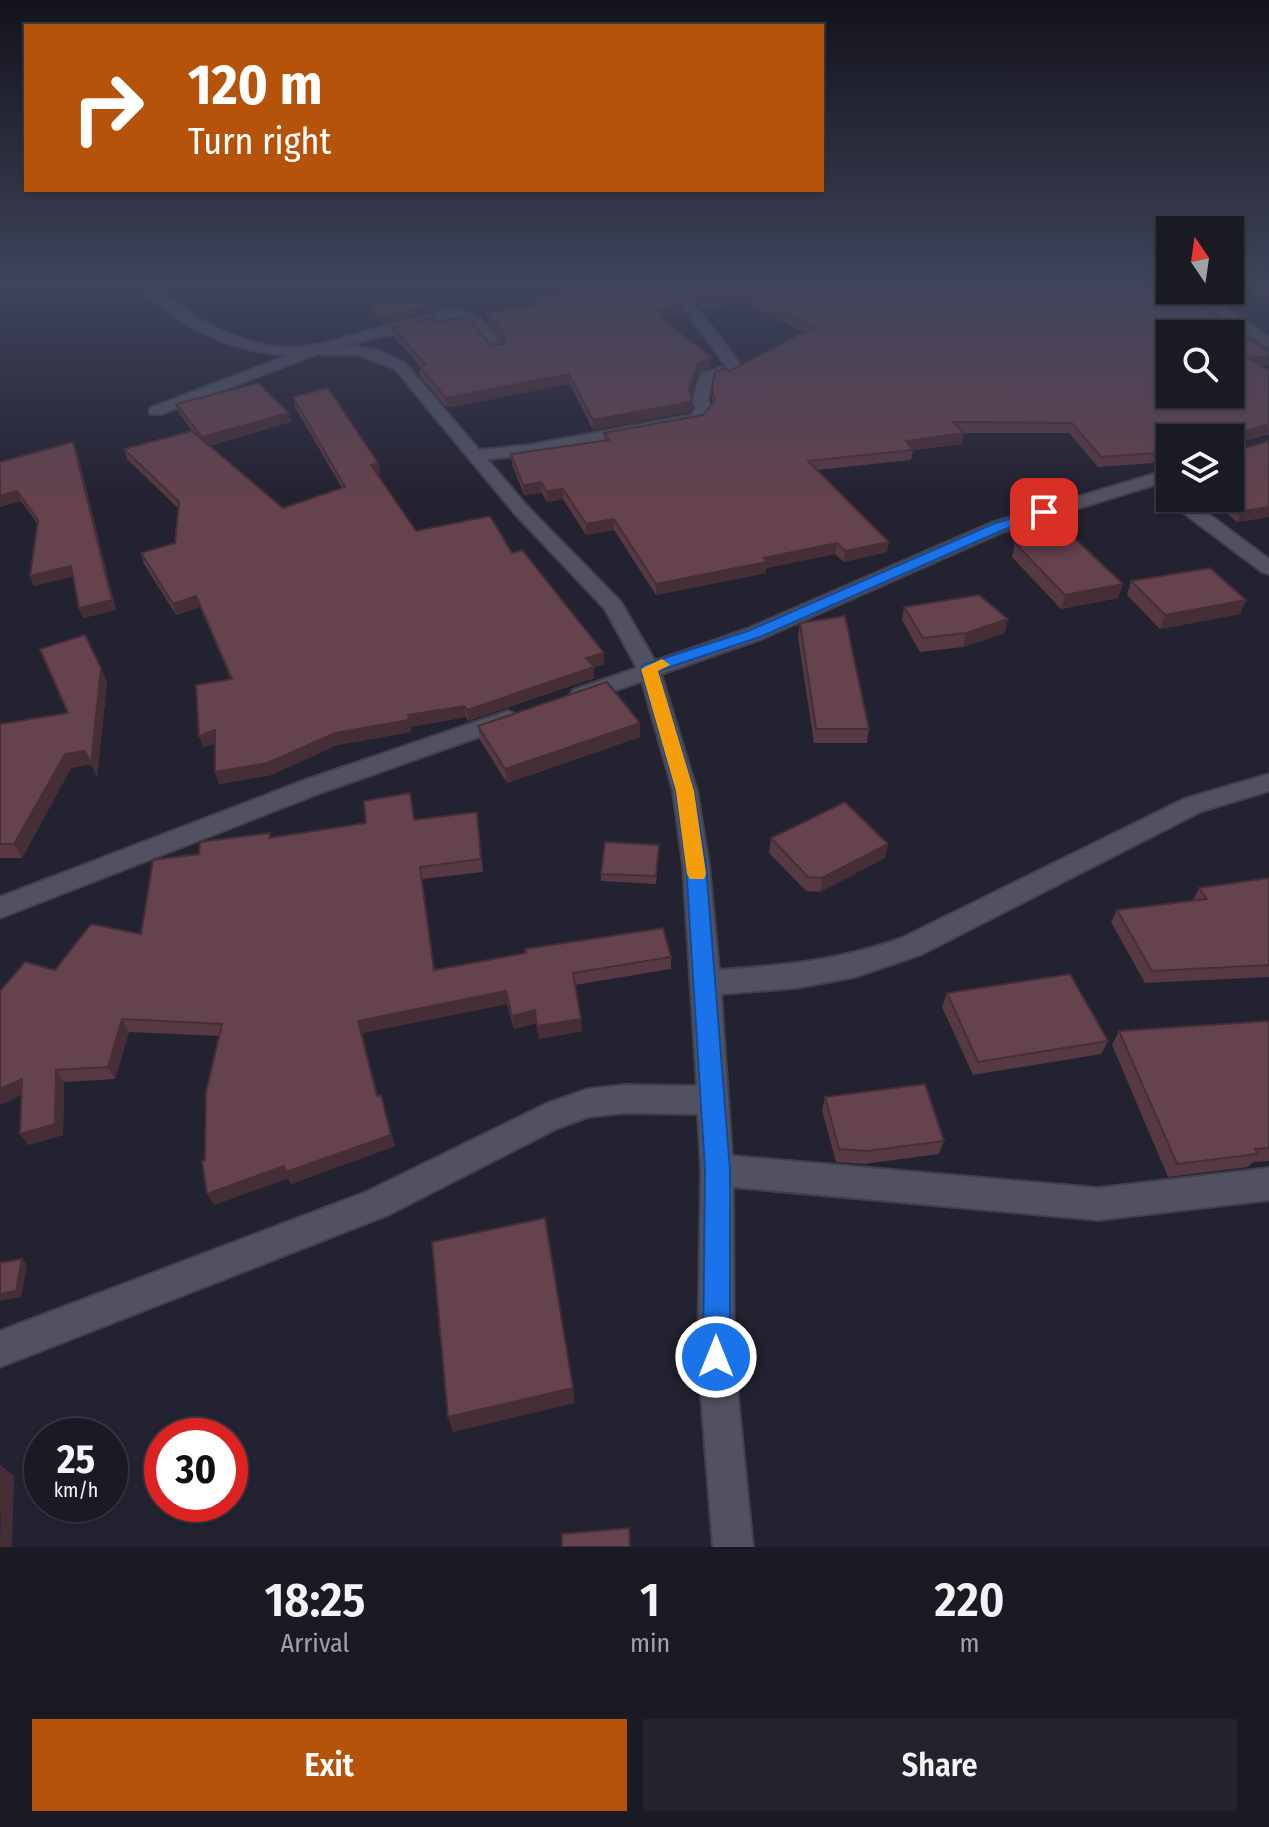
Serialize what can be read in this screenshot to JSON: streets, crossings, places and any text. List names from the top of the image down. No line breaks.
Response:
{"north":"top","page":{"turn":["120 m","Turn right"],"speed":"25 km/h","limit":"30","eta":["18:25","Arrival","1","min","220","m"],"buttons":["Exit","Share"]}}
